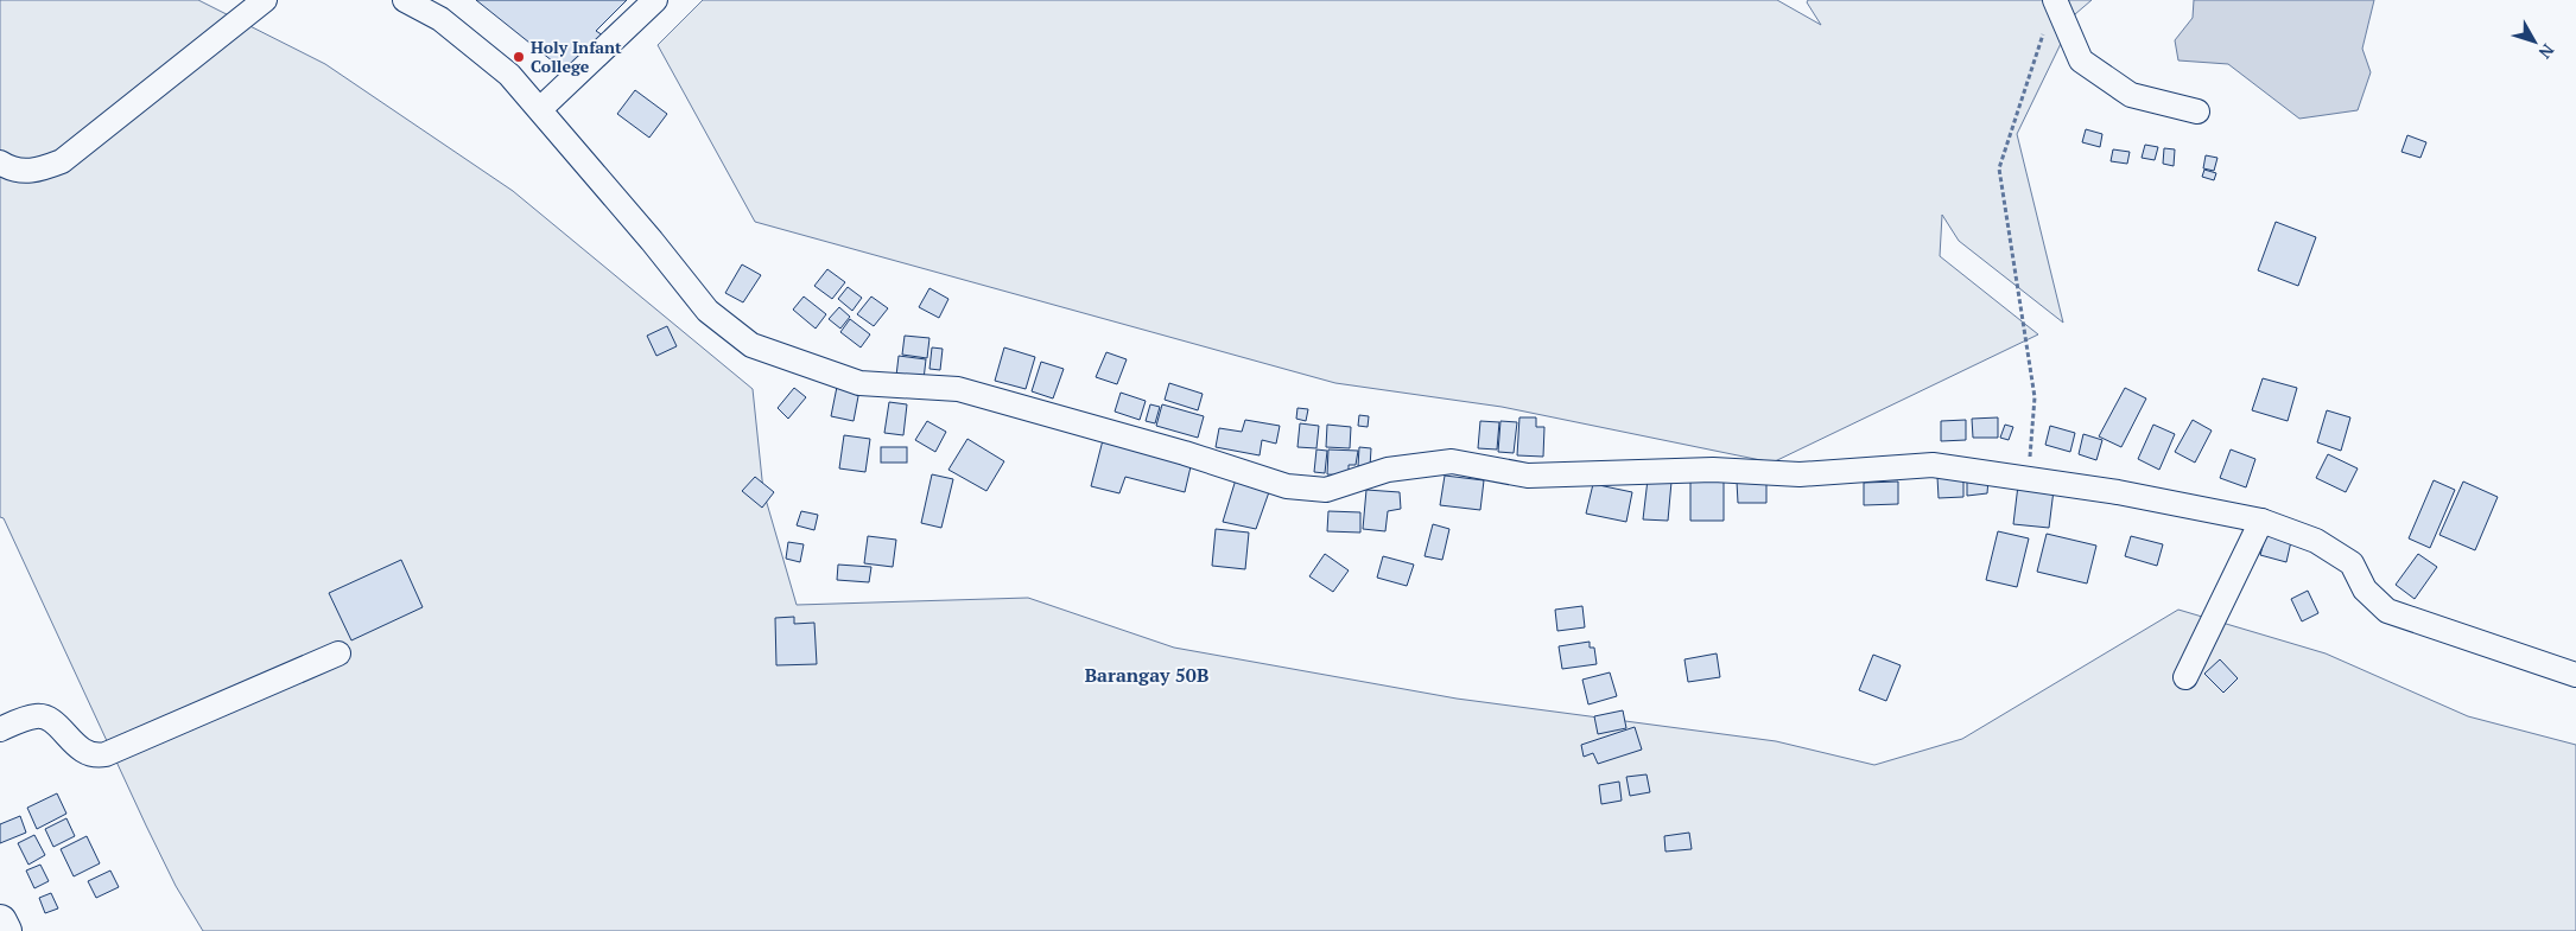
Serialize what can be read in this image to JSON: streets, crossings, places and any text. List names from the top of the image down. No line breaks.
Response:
{"districts":["Barangay 50B"],"places":["Holy Infant College"],"north":"bottom right"}
